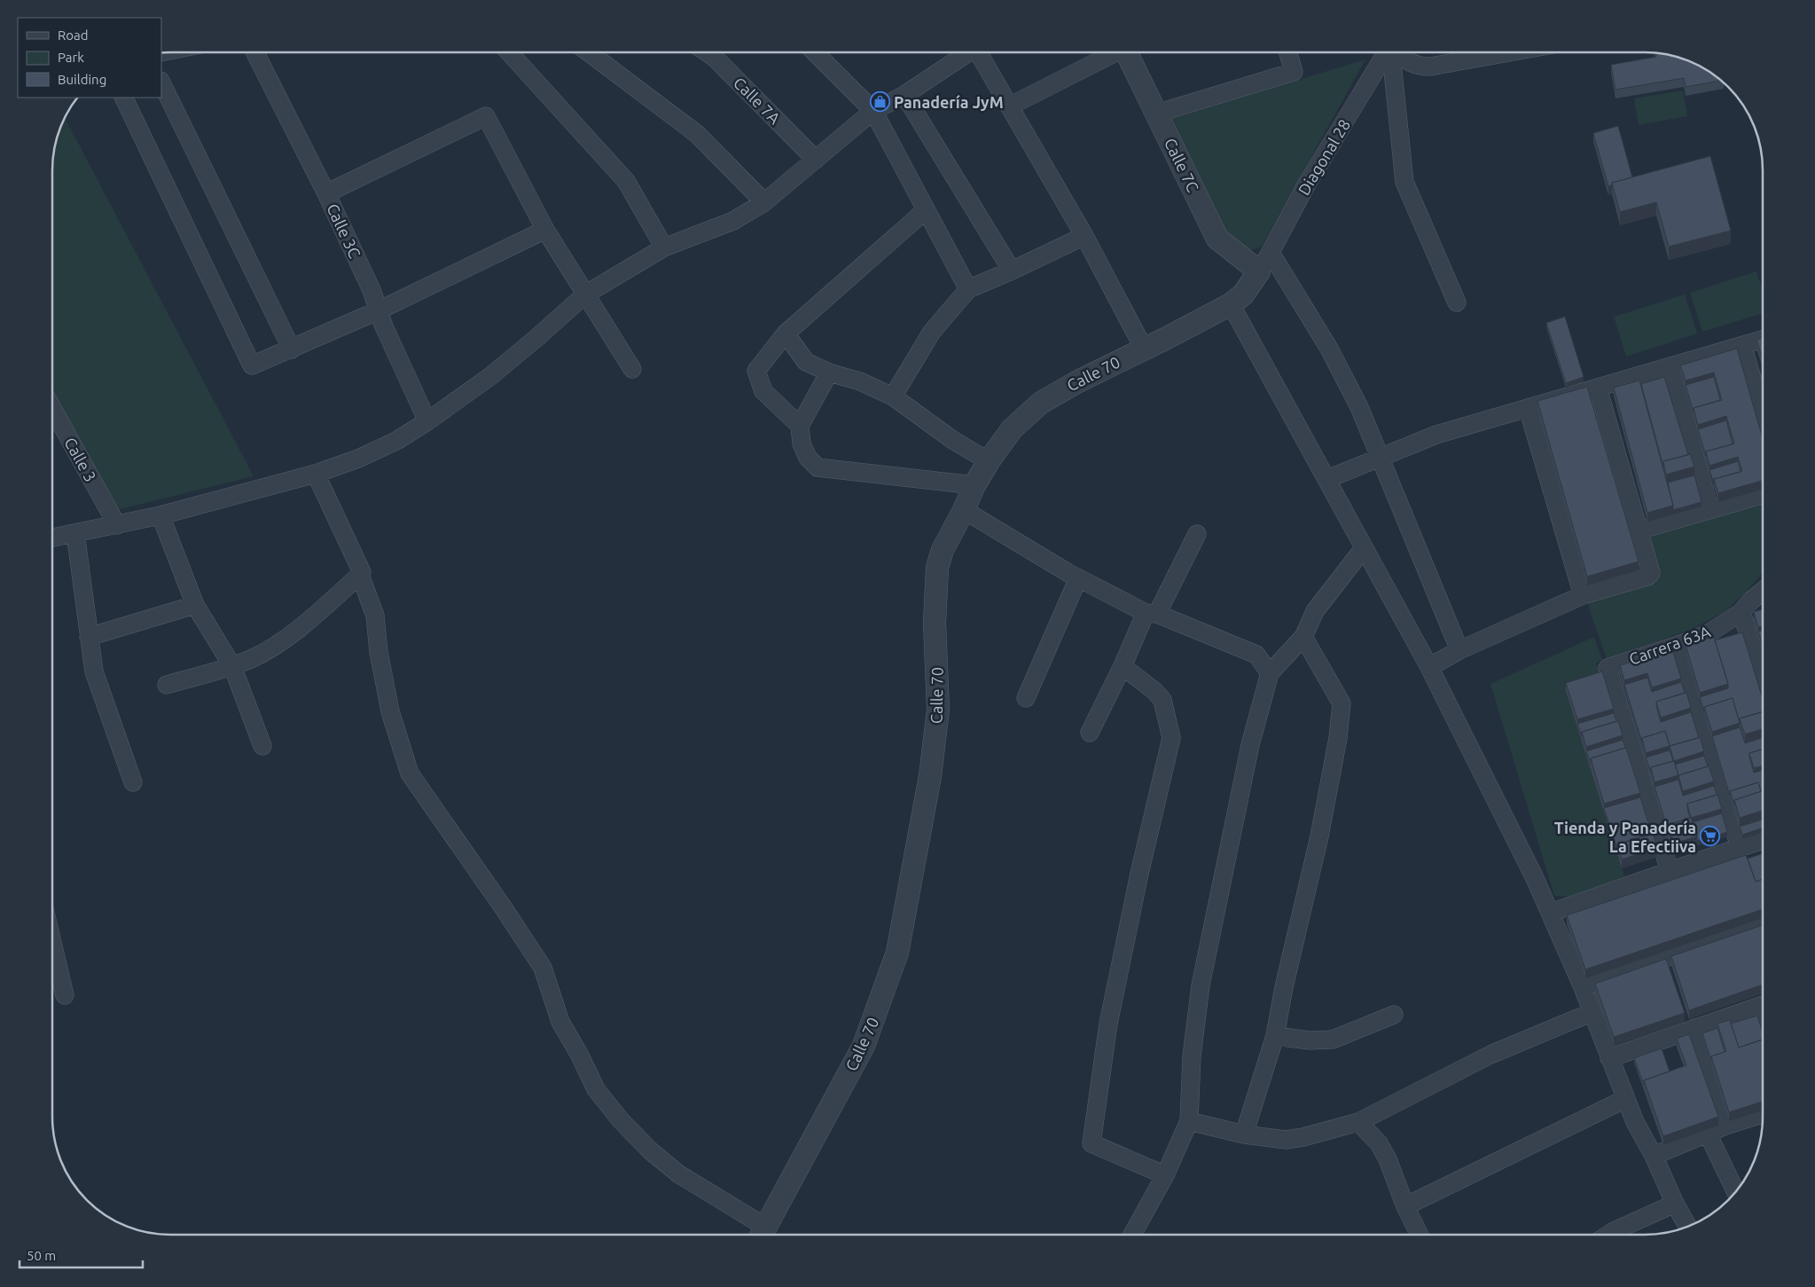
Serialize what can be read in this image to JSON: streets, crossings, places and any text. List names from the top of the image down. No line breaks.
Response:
{"streets":{"street":["Calle 7A","Diagonal 28","Calle 7C","Calle 3C","Calle 70","Calle 3","Carrera 63A"]},"crossings":[["Diagonal 28","Calle 7C"],["Diagonal 28","Calle 70"],["Calle 7C","Calle 70"]],"places":{"shop":["Panadería JyM"],"supermarket":["Tienda y Panadería La Efectiiva"]},"legend":["Road","Park","Building"],"scale_bar":"50 m"}
